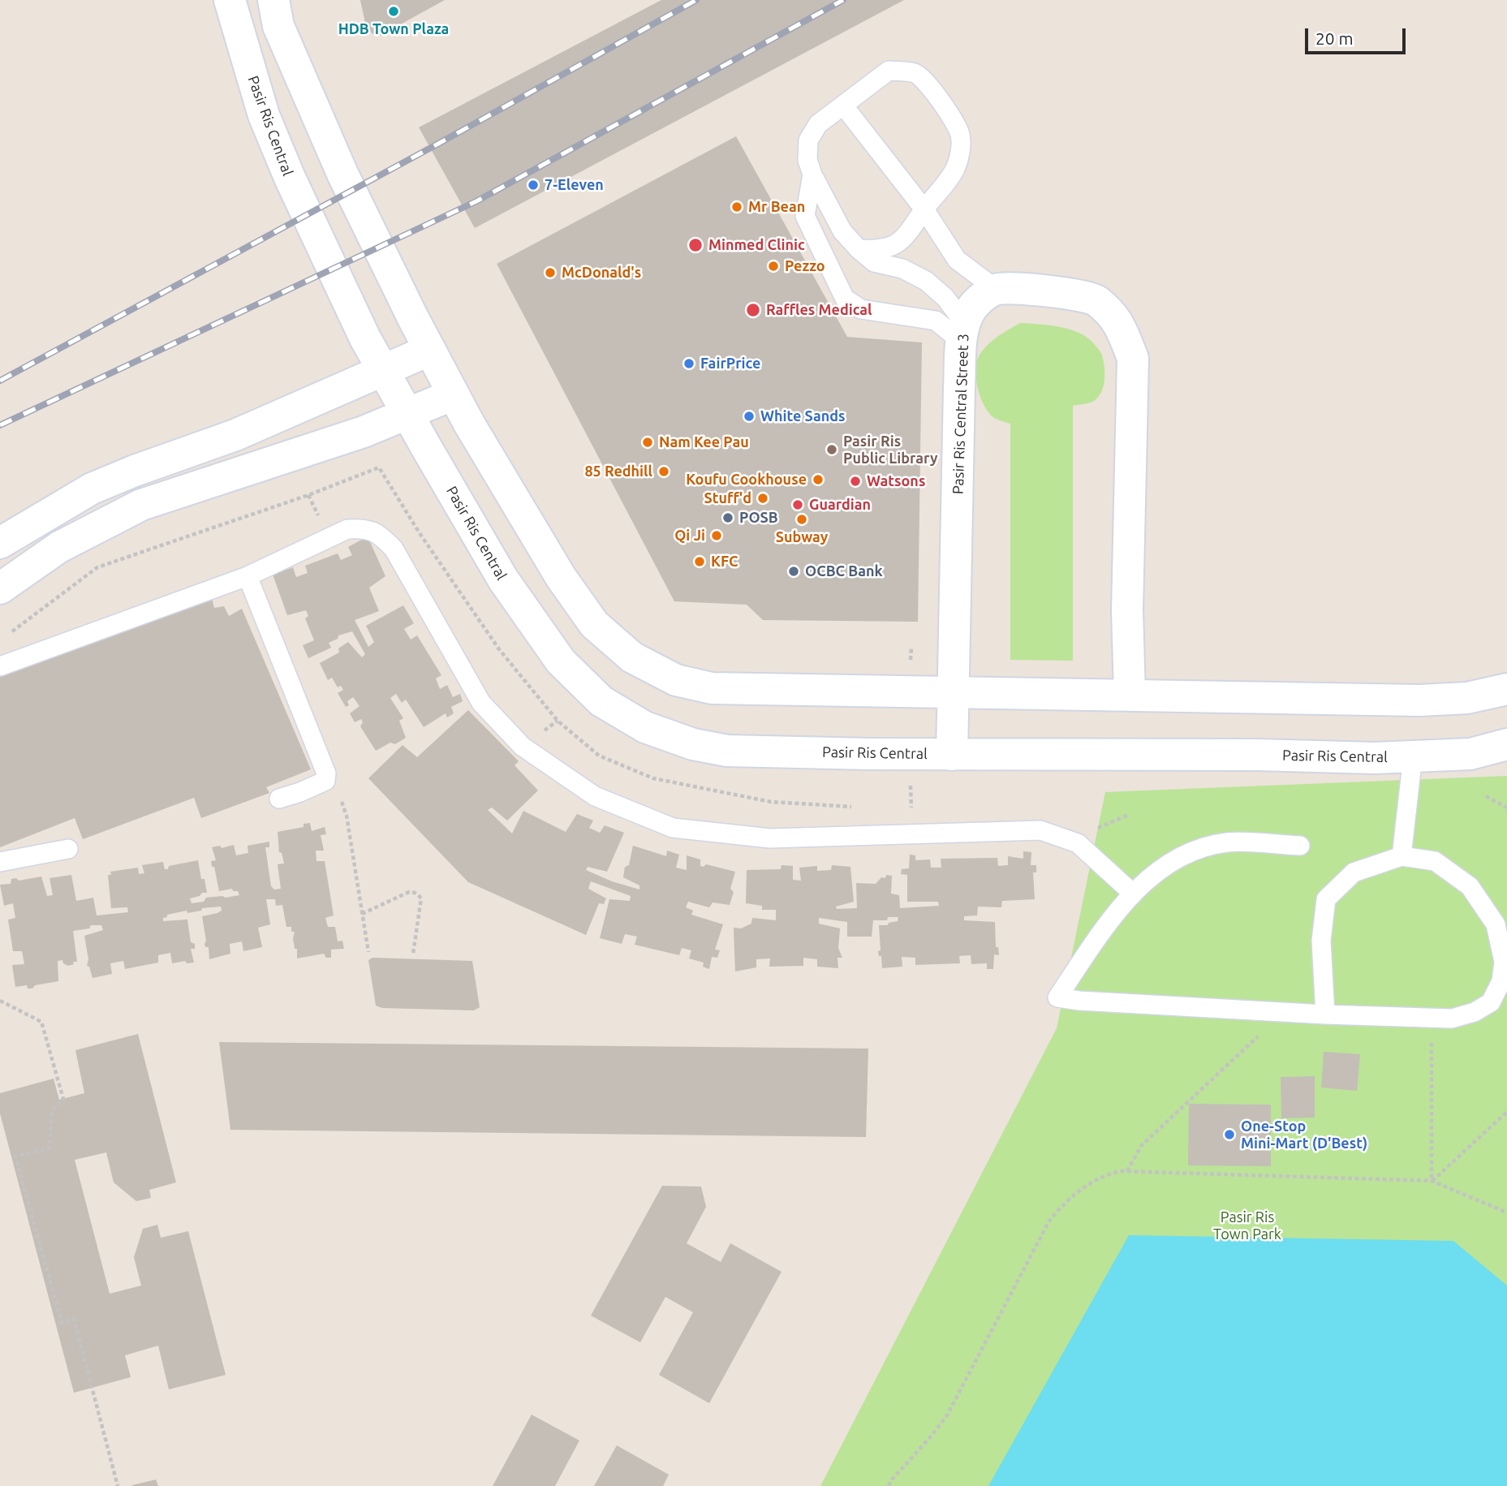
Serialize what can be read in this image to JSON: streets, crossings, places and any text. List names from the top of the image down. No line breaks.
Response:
{"streets":{"street":["Pasir Ris Central","Pasir Ris Central Street 3"]},"crossings":[["Pasir Ris Central","Pasir Ris Central Street 3"]],"parks":["Pasir Ris Town Park"],"places":["HDB Town Plaza","7-Eleven","Mr Bean","Minmed Clinic","Pezzo","McDonald's","Raffles Medical","FairPrice","White Sands","Nam Kee Pau","Pasir Ris Public Library","85 Redhill","Koufu Cookhouse","Watsons","Stuff'd","Guardian","POSB","Subway","Qi Ji","KFC","OCBC Bank","One-Stop Mini-Mart (D'Best)"],"scale_bar":"20 m"}
